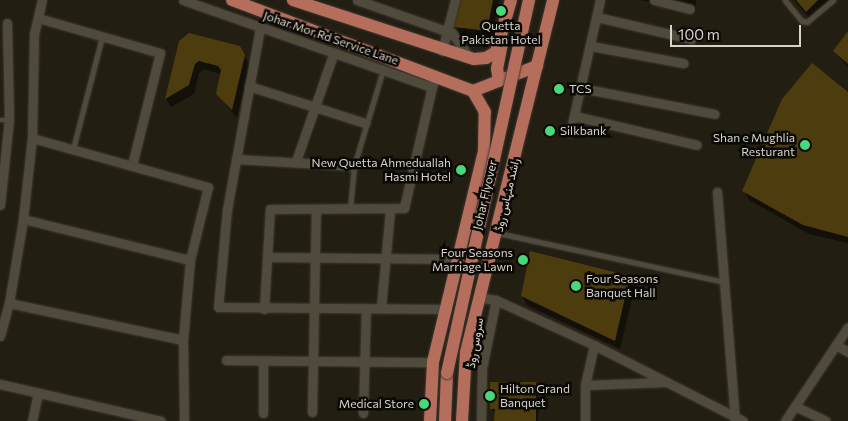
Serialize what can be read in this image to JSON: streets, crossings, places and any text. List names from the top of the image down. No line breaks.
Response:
{"streets":{"main road":["Johar Flyover","راشد منہاس روڈ"],"street":["Johar Mor Rd Service Lane","سروس روڈ"]},"places":["Quetta Pakistan Hotel","TCS","Silkbank","Shan e Mughlia Resturant","New Quetta Ahmeduallah Hasmi Hotel","Four Seasons Marriage Lawn","Four Seasons Banquet Hall","Hilton Grand Banquet","Medical Store"],"scale_bar":"100 m"}
